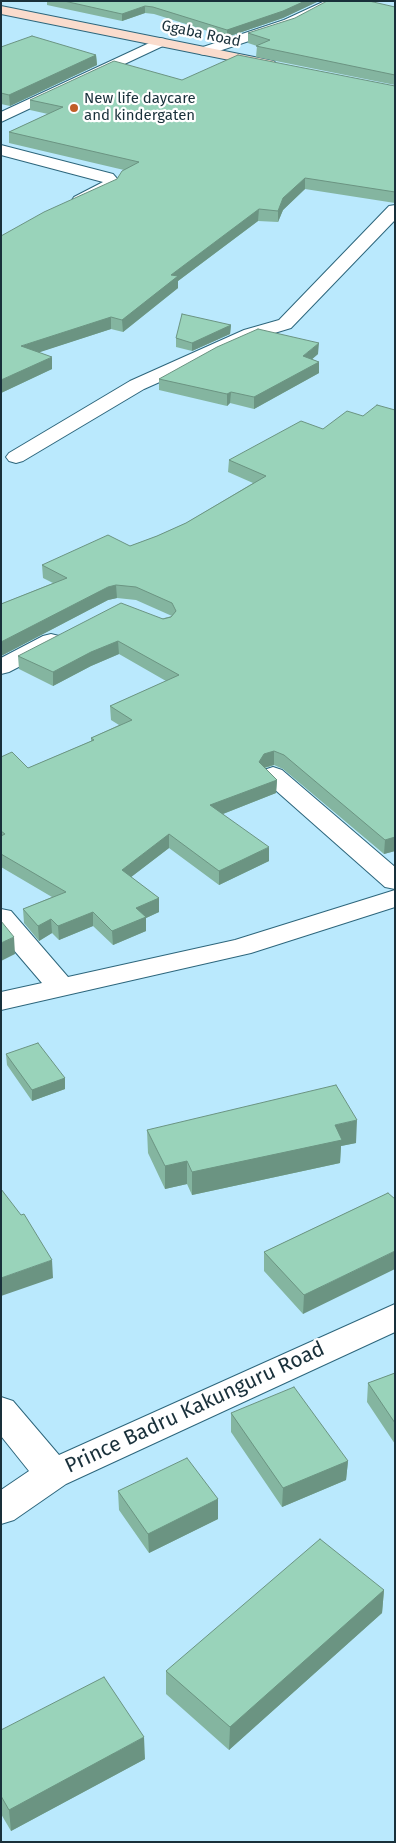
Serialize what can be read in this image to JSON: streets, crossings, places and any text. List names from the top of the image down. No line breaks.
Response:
{"streets":{"main road":["Ggaba Road"],"street":["Prince Badru Kakunguru Road"]},"places":["New life daycare and kindergaten"]}
